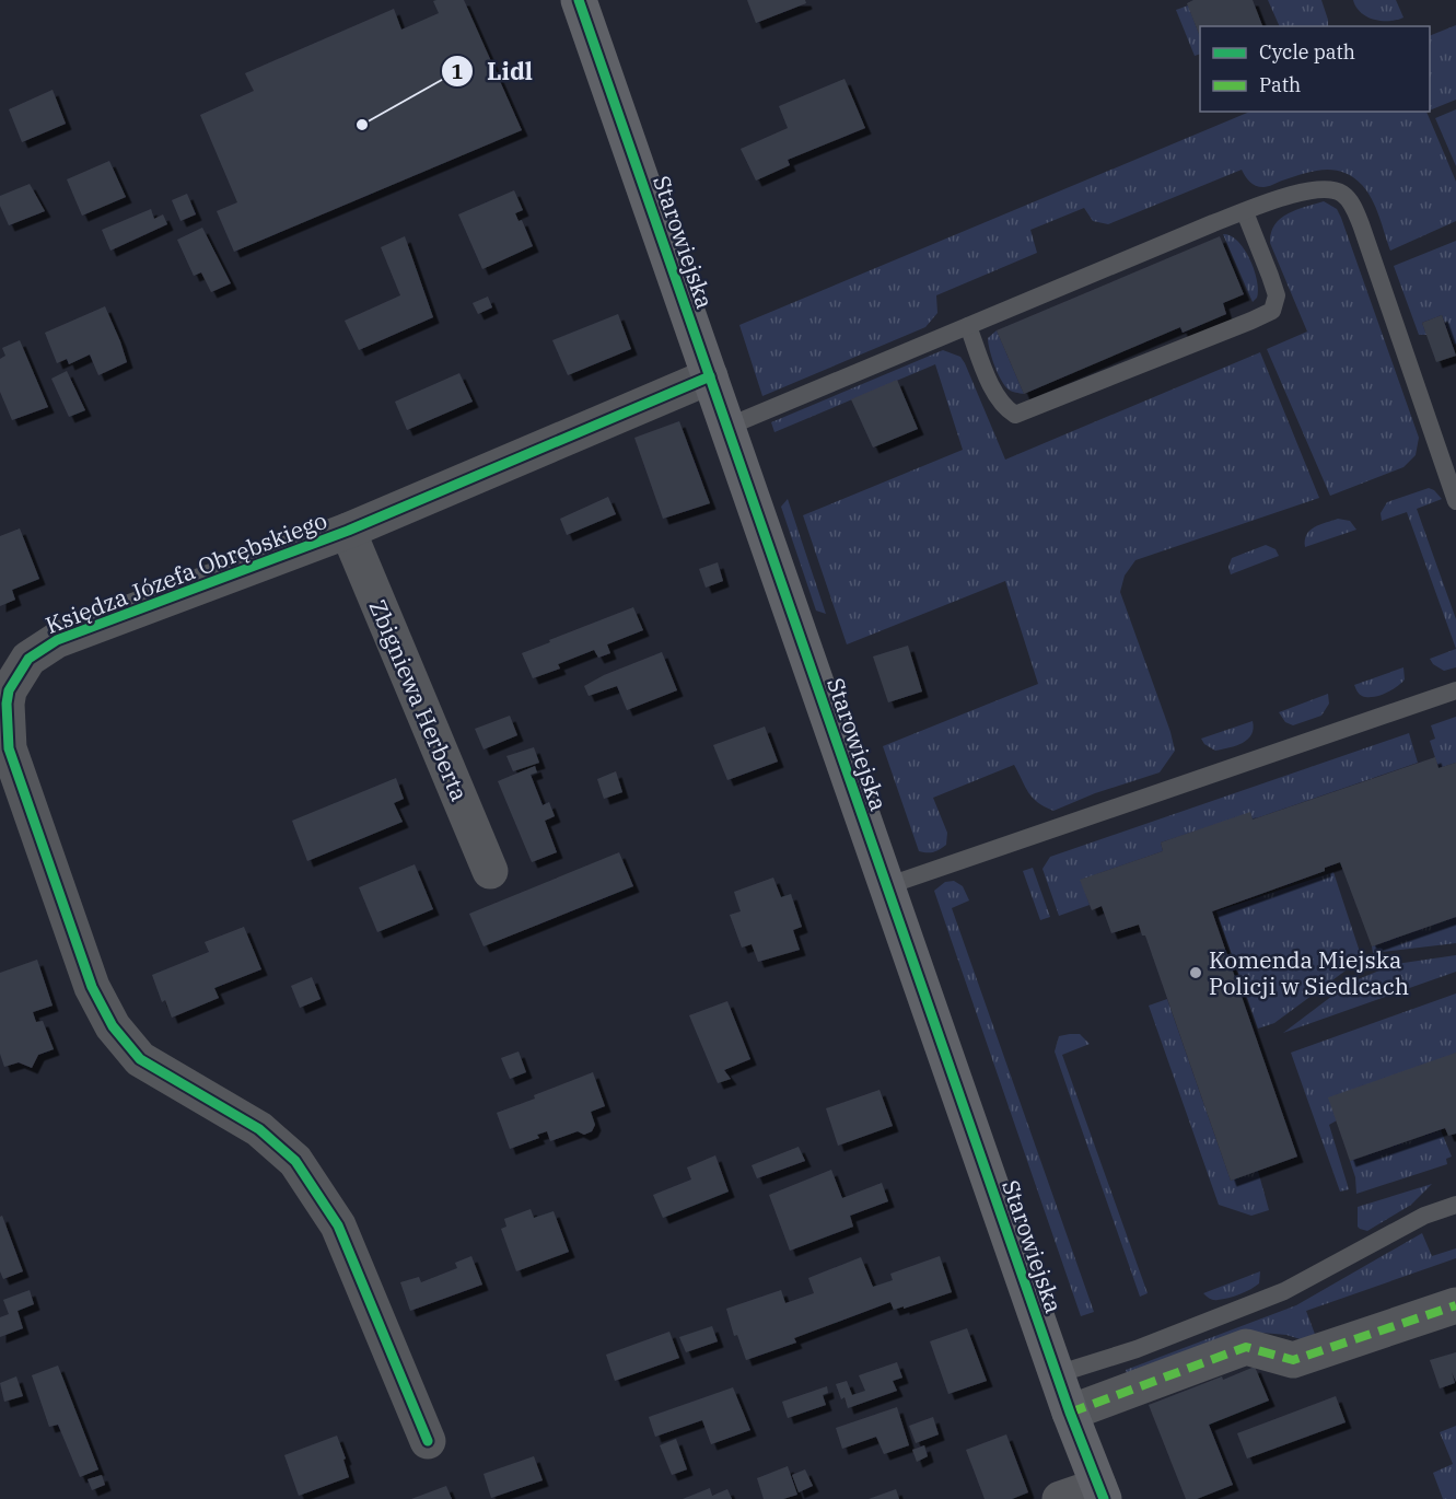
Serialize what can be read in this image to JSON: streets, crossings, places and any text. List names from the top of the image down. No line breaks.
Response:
{"streets":{"main road":["Starowiejska"],"street":["Księdza Józefa Obrębskiego","Zbigniewa Herberta"]},"crossings":[["Starowiejska","Księdza Józefa Obrębskiego"],["Księdza Józefa Obrębskiego","Zbigniewa Herberta"]],"places":["Lidl","Komenda Miejska Policji w Siedlcach"],"legend":["Cycle path","Path"]}
